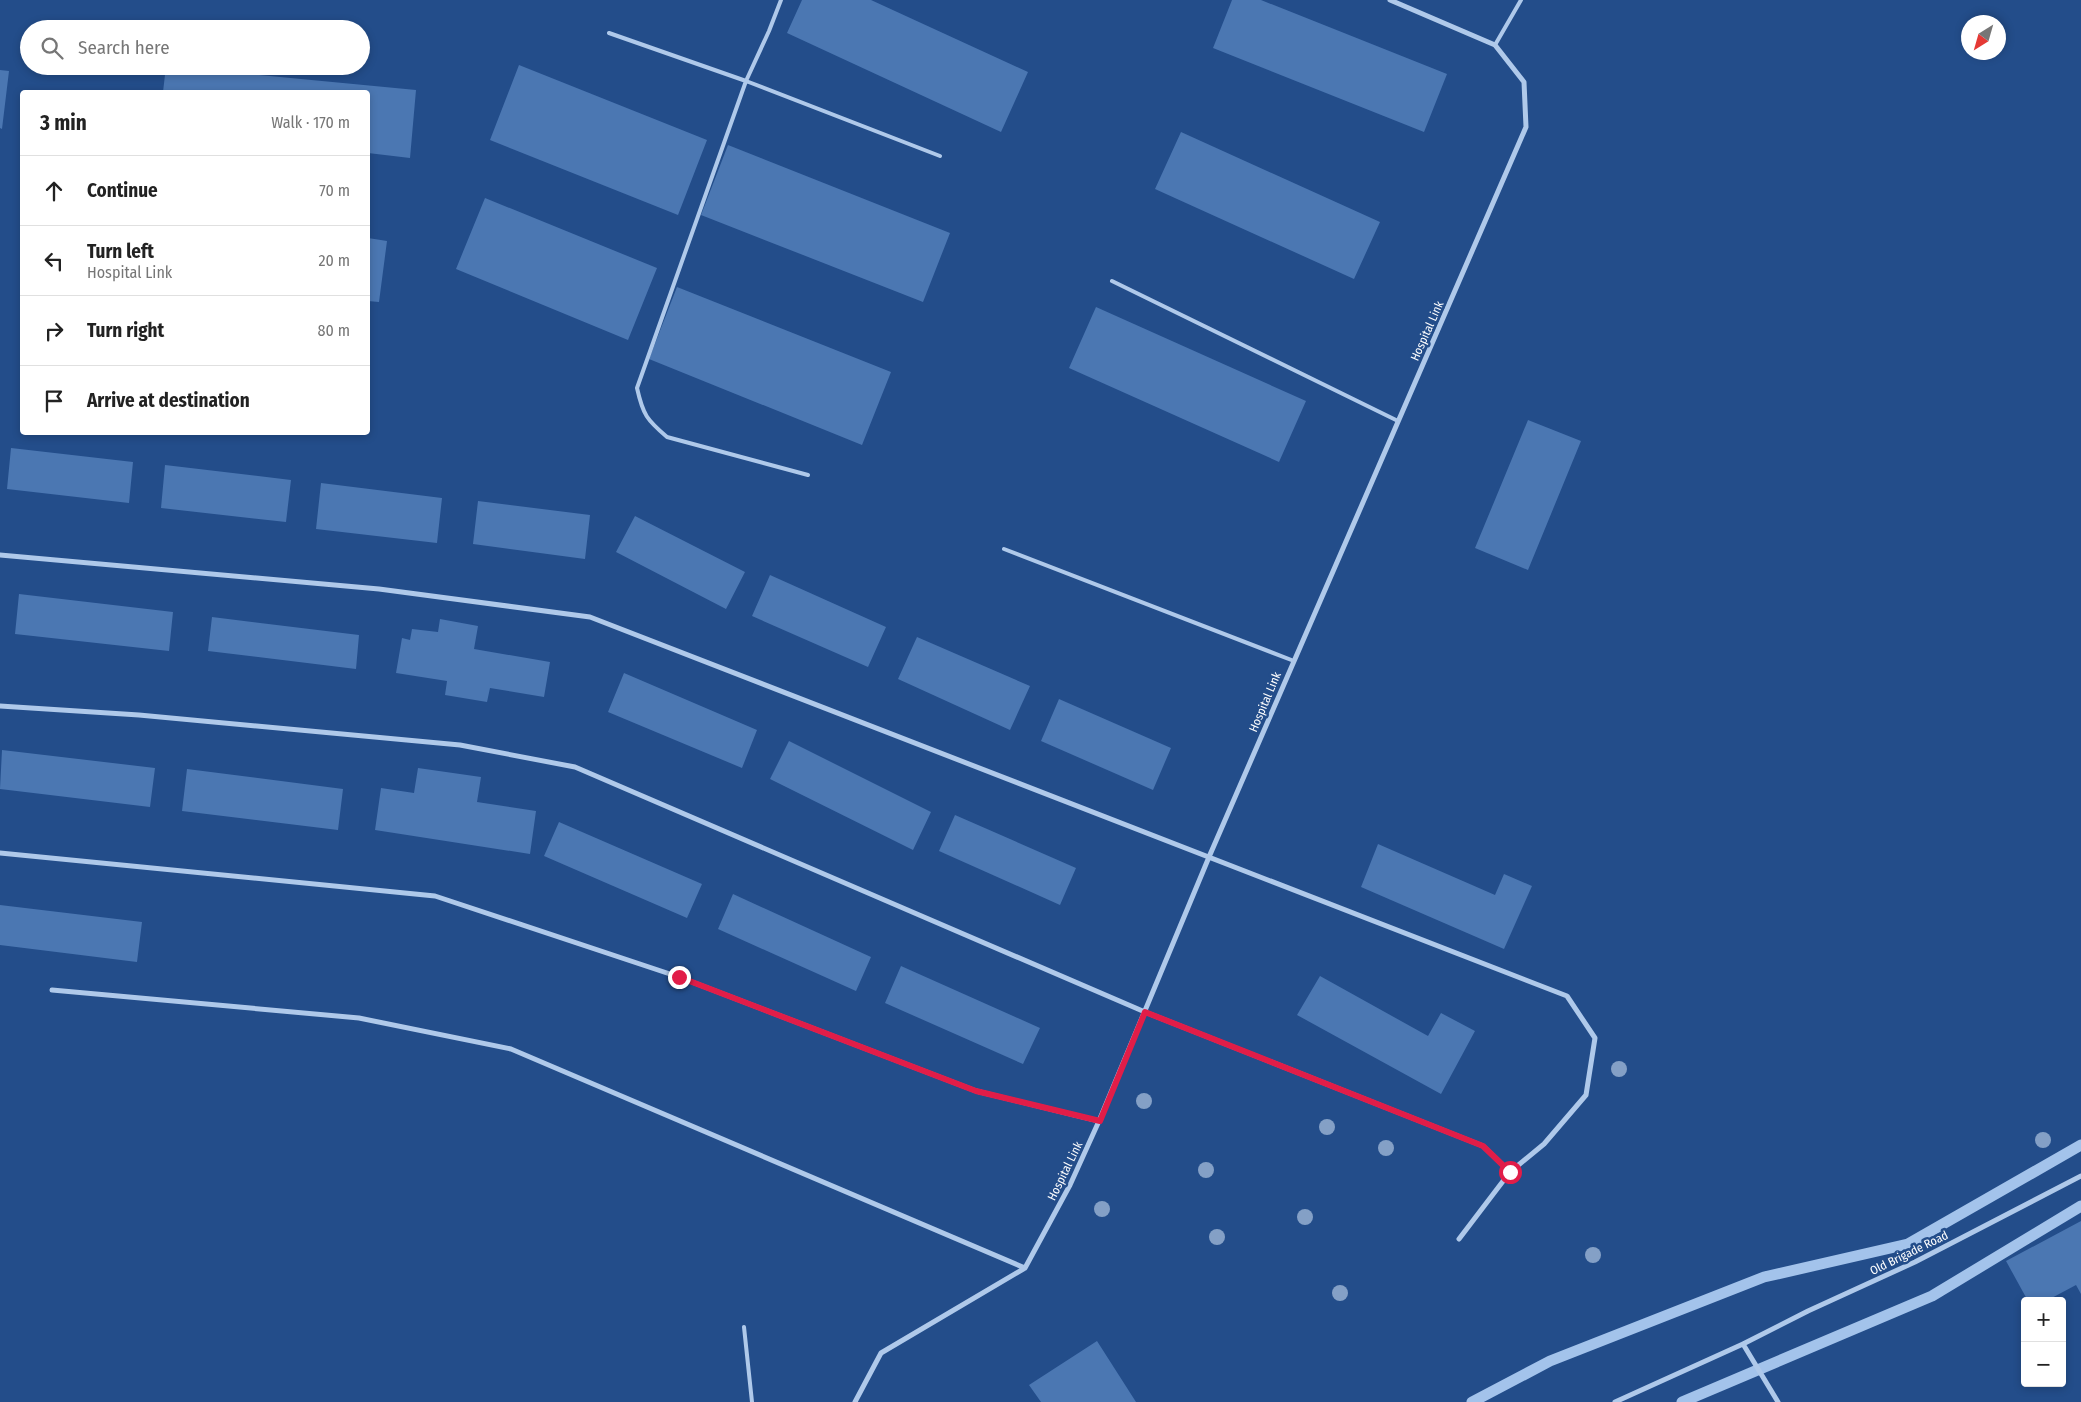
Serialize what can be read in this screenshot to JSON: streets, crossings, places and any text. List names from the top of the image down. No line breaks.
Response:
{"streets":{"street":["Hospital Link","Old Brigade Road"]},"north":"bottom left","page":{"search":"Search here","heading":["3 min","Walk · 170 m"],"list":[["Continue","70 m"],["Turn left","Hospital Link","20 m"],["Turn right","80 m"],"Arrive at destination"],"map_buttons":["+","−"]}}
